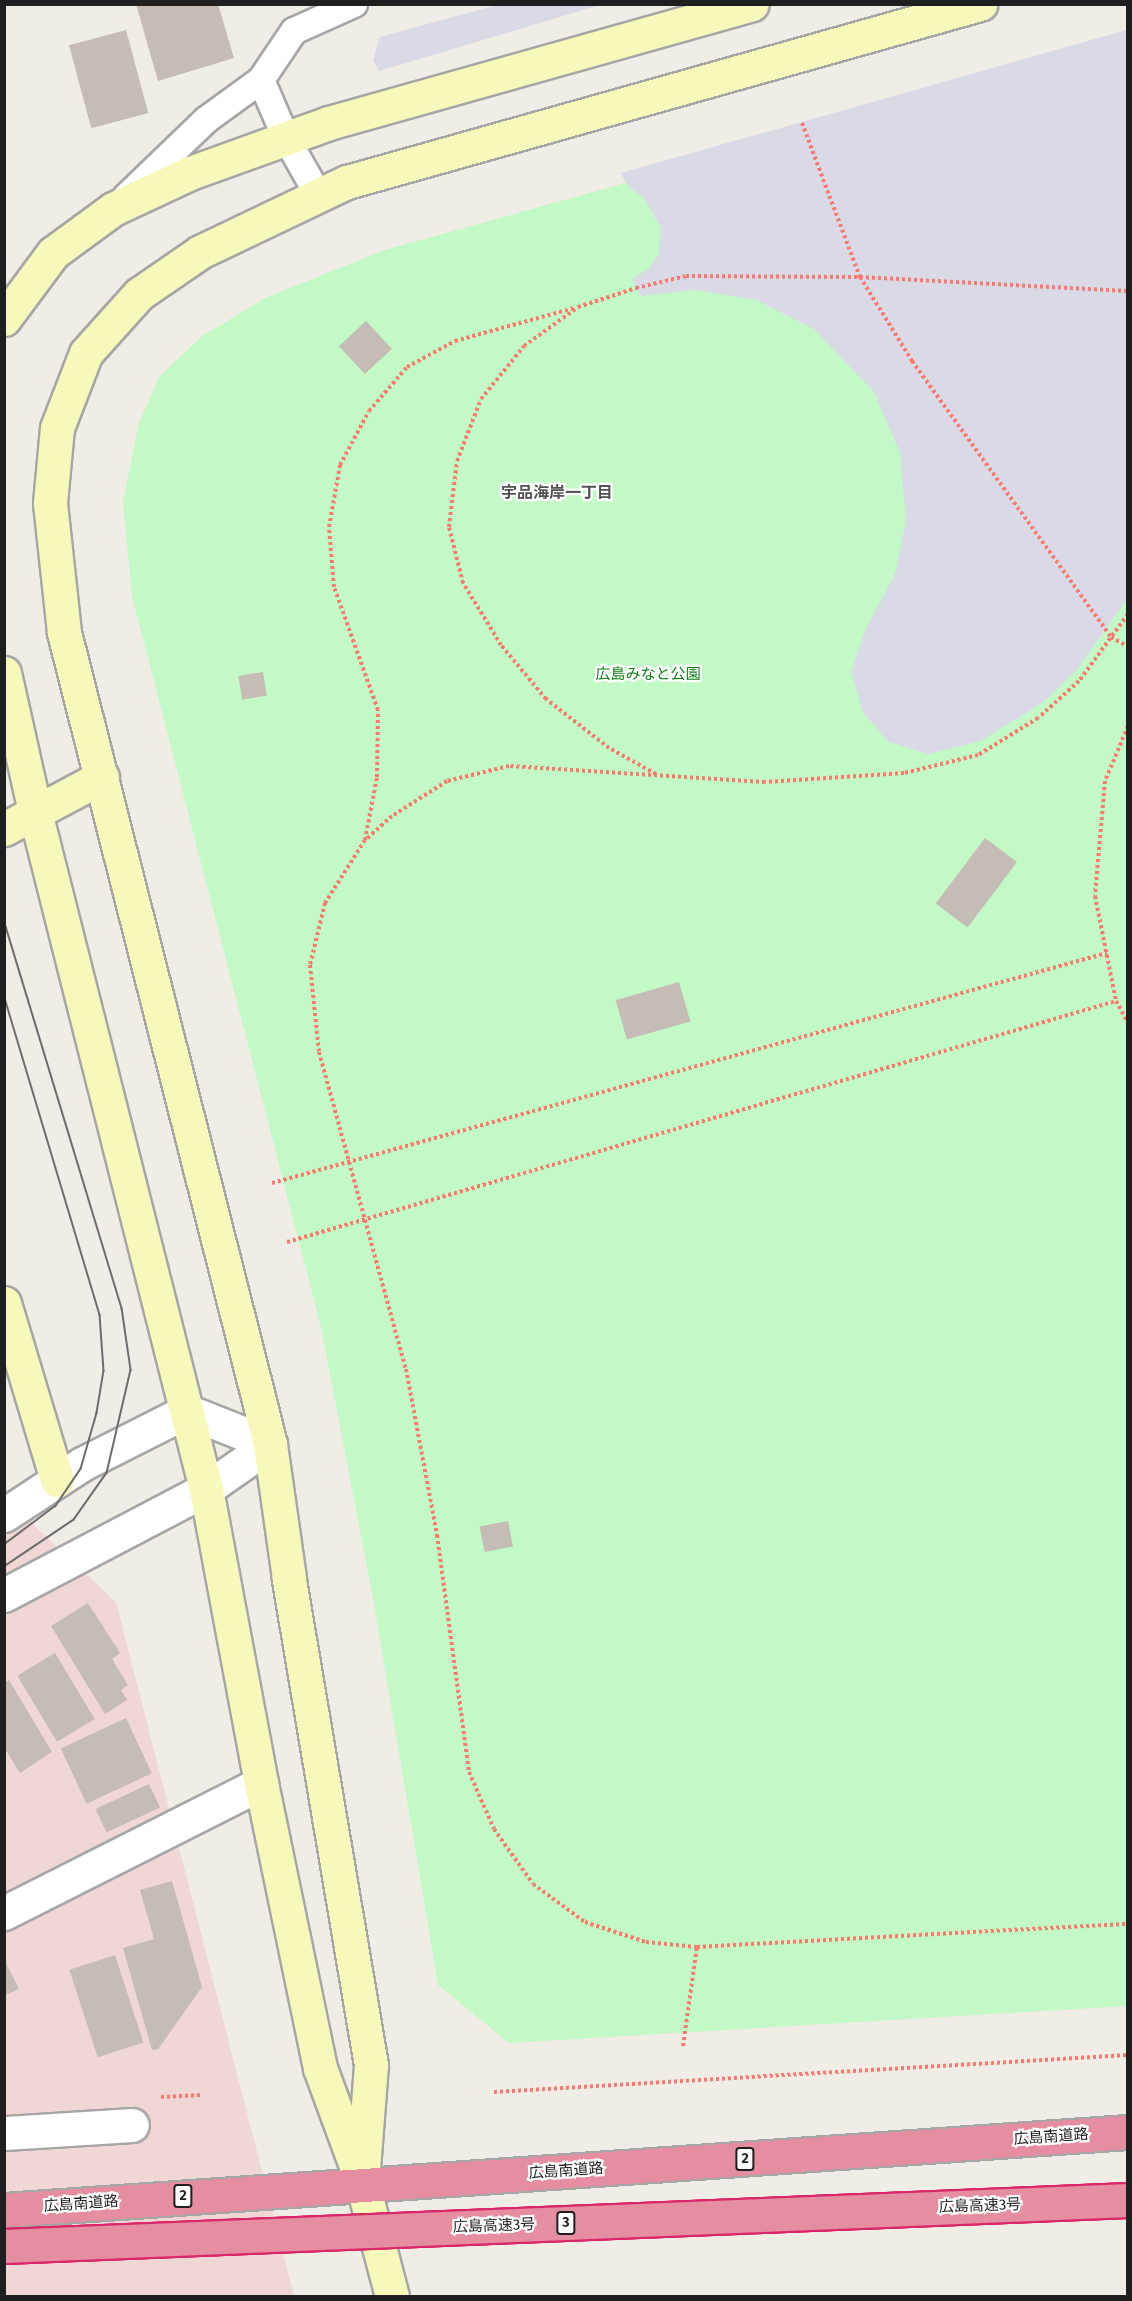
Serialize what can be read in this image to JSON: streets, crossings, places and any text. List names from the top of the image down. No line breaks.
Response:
{"streets":{"highway":["広島南道路","2","広島高速3号","3"]},"districts":["宇品海岸一丁目"],"parks":["広島みなと公園"]}
